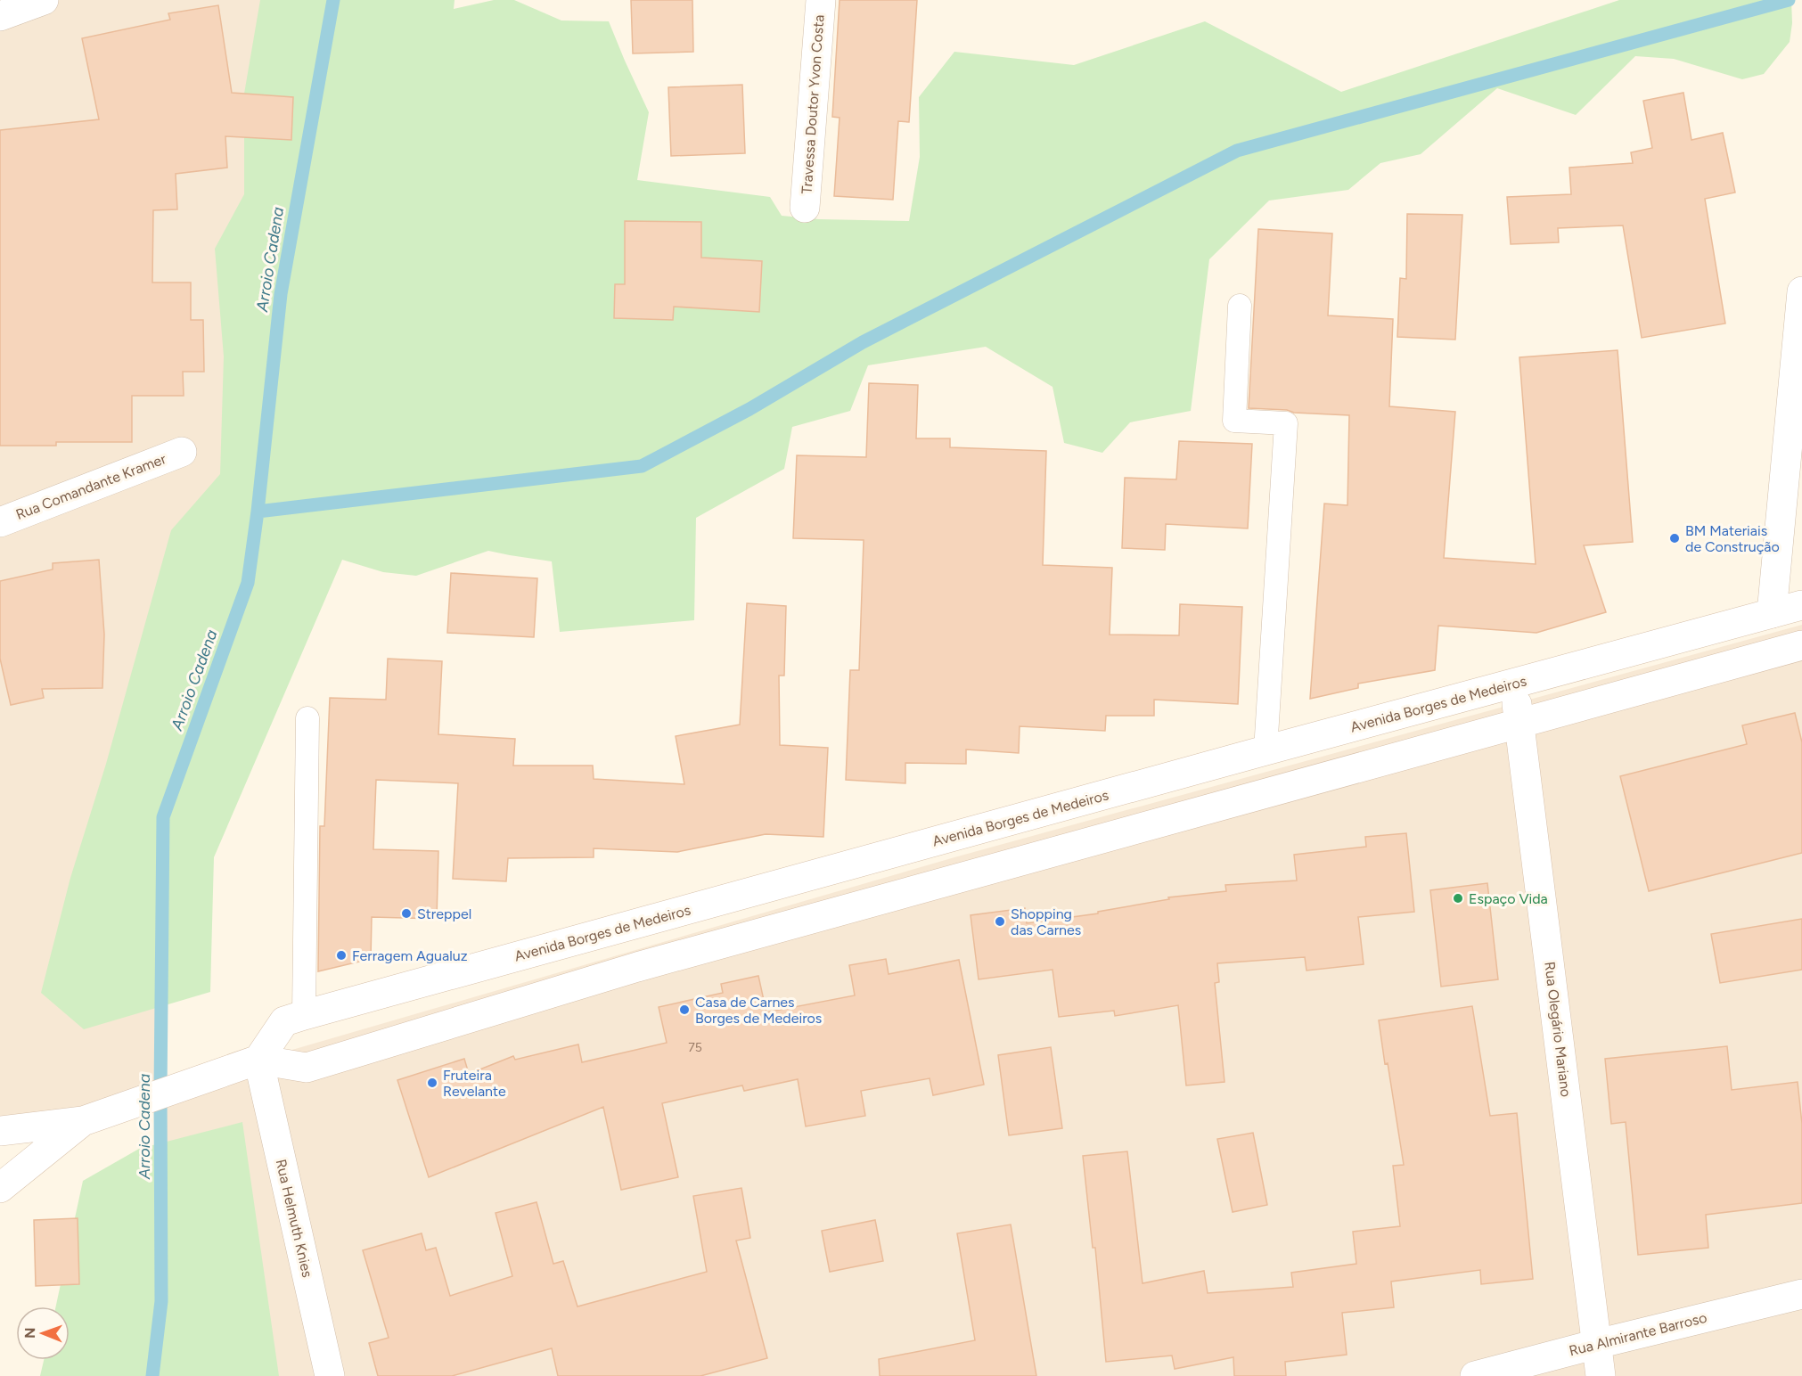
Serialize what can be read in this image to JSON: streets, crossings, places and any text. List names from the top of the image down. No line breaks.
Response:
{"streets":{"main road":["Travessa Doutor Yvon Costa","Rua Comandante Kramer","Avenida Borges de Medeiros","Rua Olegário Mariano","Rua Helmuth Knies","Rua Almirante Barroso"]},"crossings":[["Avenida Borges de Medeiros","Rua Olegário Mariano"],["Avenida Borges de Medeiros","Rua Helmuth Knies"],["Rua Olegário Mariano","Rua Almirante Barroso"]],"water":["Arroio Cadena"],"places":["BM Materiais de Construção","Espaço Vida","Streppel","Shopping das Carnes","Ferragem Agualuz","Casa de Carnes Borges de Medeiros","Fruteira Revelante"],"house_numbers":["75"],"north":"left"}
